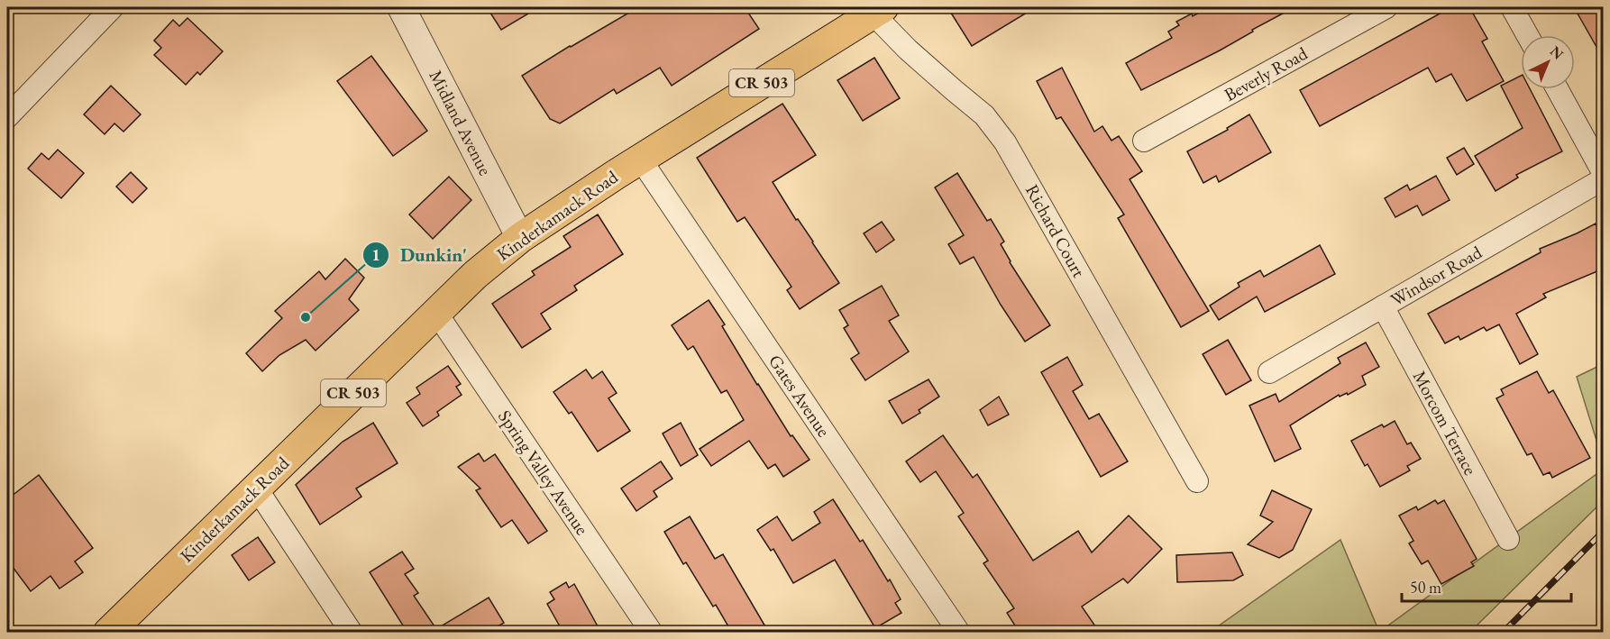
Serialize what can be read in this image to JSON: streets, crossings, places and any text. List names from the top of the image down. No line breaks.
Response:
{"streets":{"main road":["CR 503","Kinderkamack Road"],"street":["Beverly Road","Midland Avenue","Richard Court","Windsor Road","Gates Avenue","Morcom Terrace","Spring Valley Avenue"]},"crossings":[["Midland Avenue","Kinderkamack Road"],["Kinderkamack Road","Richard Court"],["Kinderkamack Road","Gates Avenue"],["Kinderkamack Road","Spring Valley Avenue"],["Windsor Road","Morcom Terrace"]],"places":["Dunkin'"],"scale_bar":"50 m","north":"top right"}
